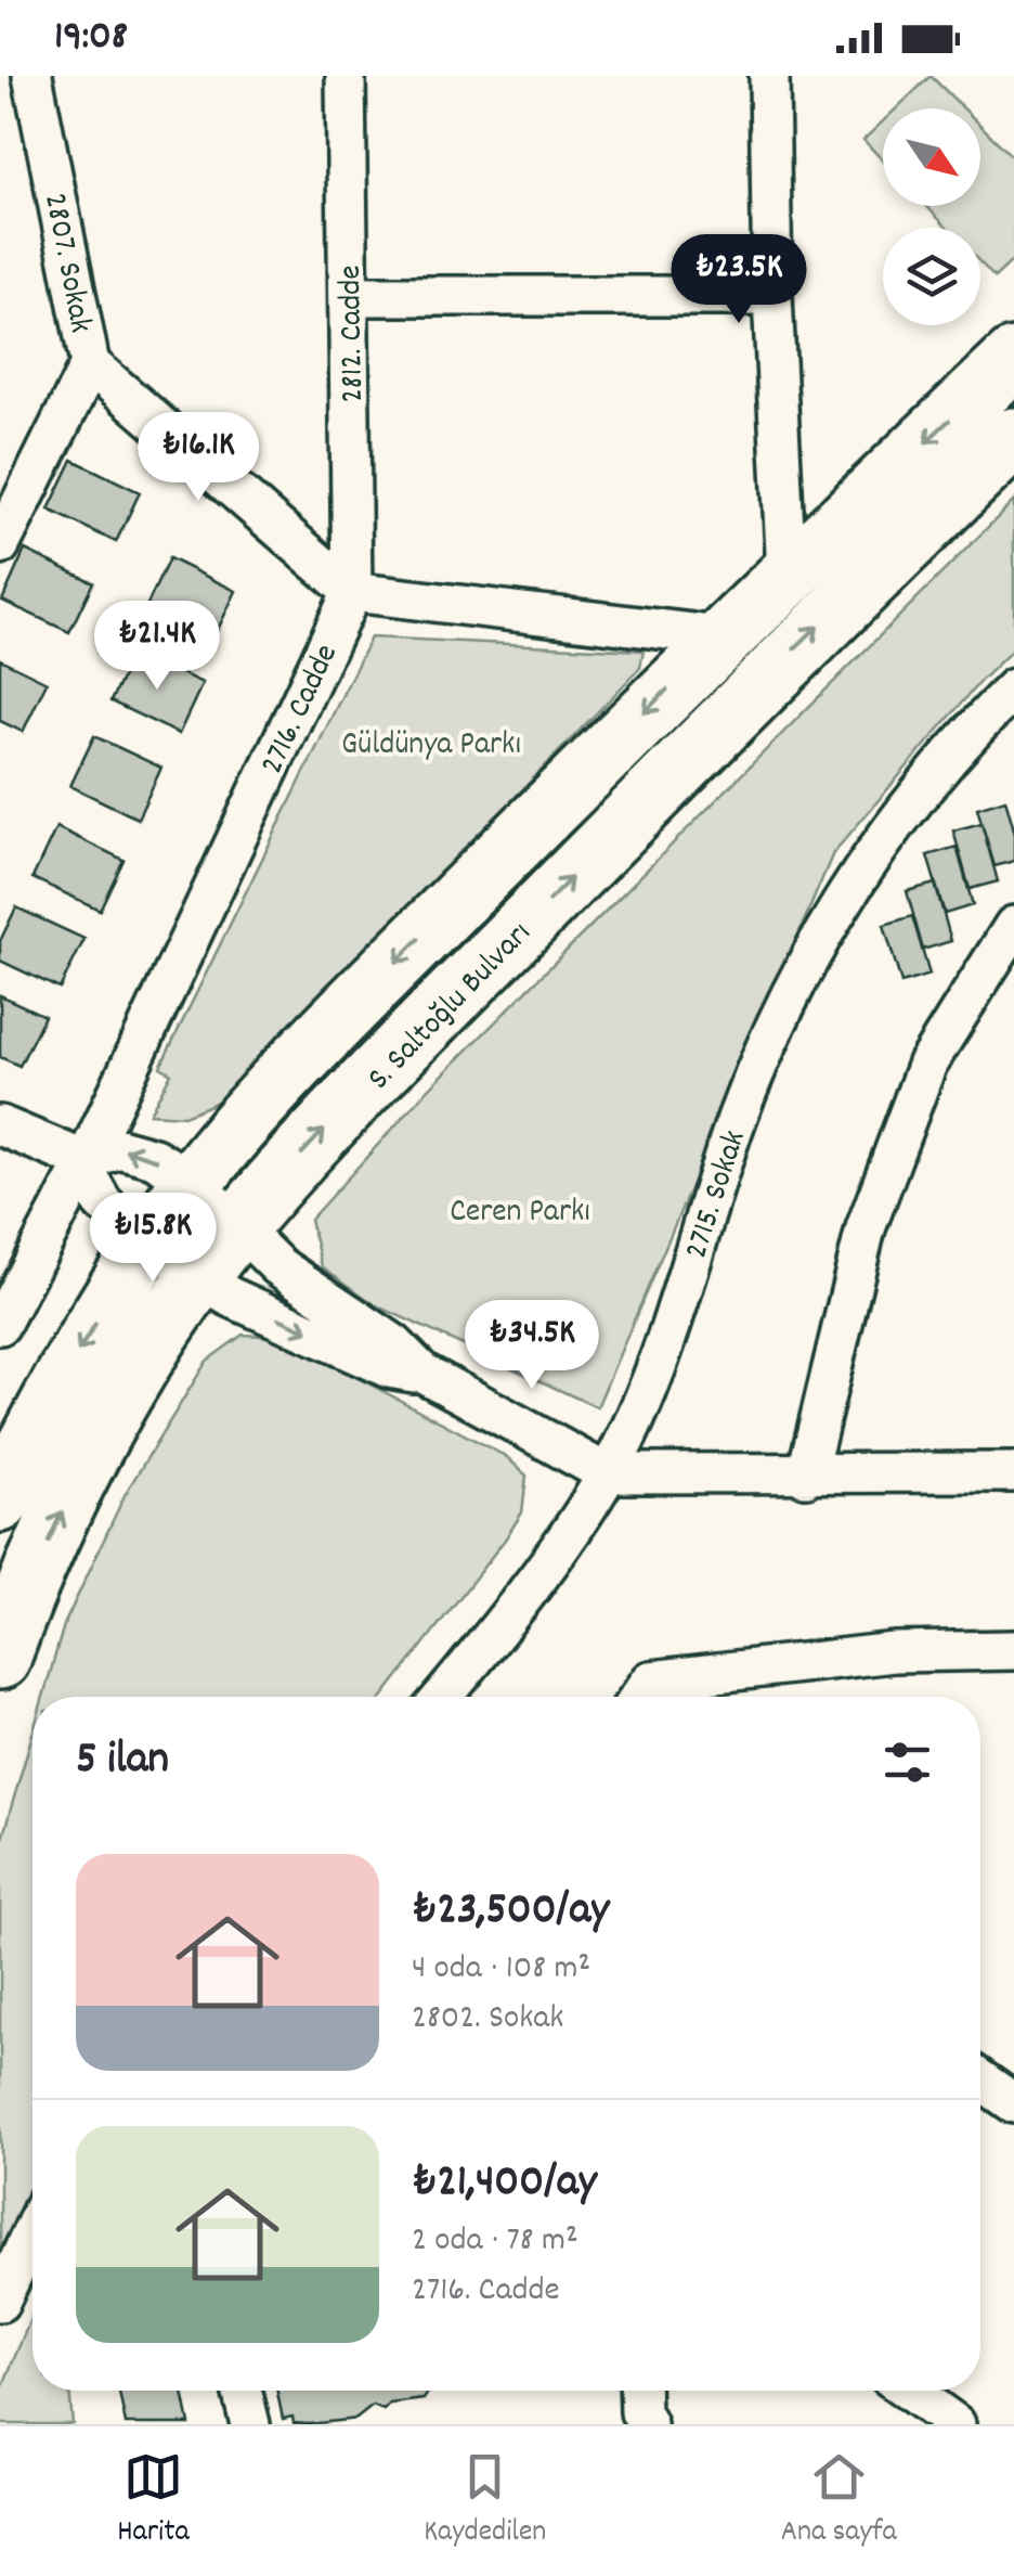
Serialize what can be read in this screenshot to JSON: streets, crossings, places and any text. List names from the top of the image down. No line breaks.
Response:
{"streets":{"main road":["S. Saltoğlu Bulvarı"],"street":["2807. Sokak","2812. Cadde","2716. Cadde","2715. Sokak"]},"crossings":[["2807. Sokak","2812. Cadde"],["2807. Sokak","2716. Cadde"],["2812. Cadde","2716. Cadde"]],"parks":["Güldünya Parkı","Ceren Parkı"],"north":"bottom right","page":{"status":"19:08","price":["₺23.5K","₺16.1K","₺21.4K","₺15.8K","₺34.5K"],"heading":"5 ilan","list":[{"name":"₺23,500/ay","note":"4 oda · 108 m² · 2802. Sokak"},{"name":"₺21,400/ay","note":"2 oda · 78 m² · 2716. Cadde"}],"tabs":["Harita","Kaydedilen","Ana sayfa"]}}
